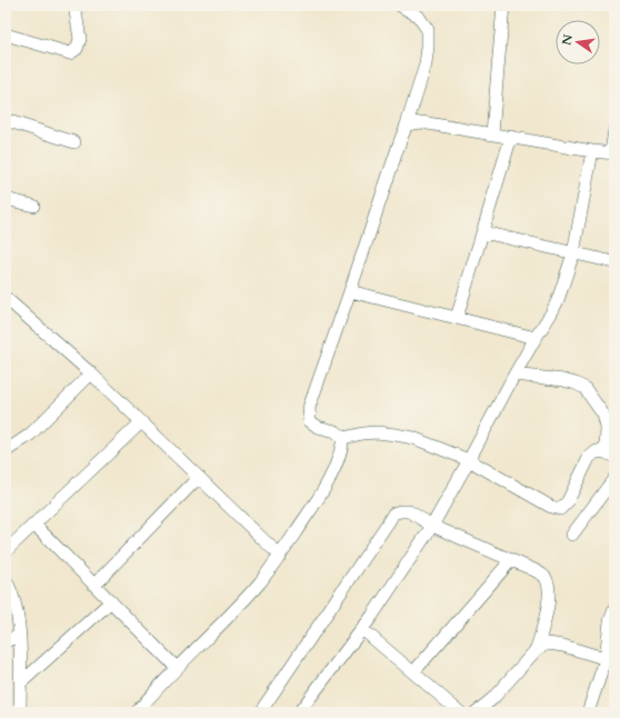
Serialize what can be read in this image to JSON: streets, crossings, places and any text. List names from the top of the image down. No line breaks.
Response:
{"north":"left"}
